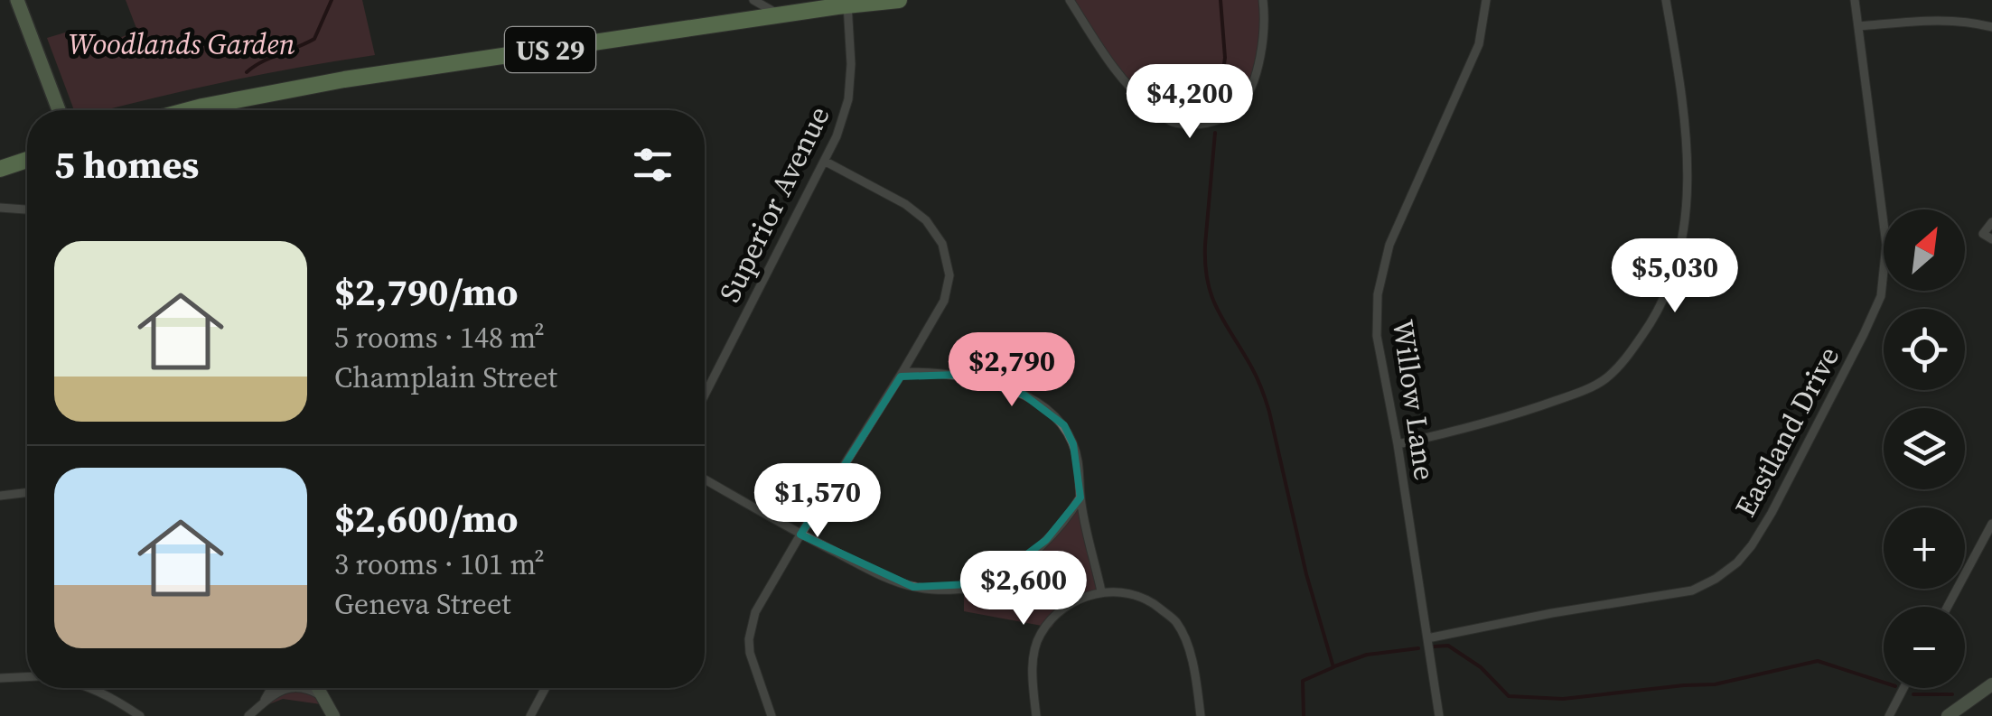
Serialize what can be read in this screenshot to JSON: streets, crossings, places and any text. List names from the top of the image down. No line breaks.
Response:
{"streets":{"highway":["US 29"],"street":["Superior Avenue","Willow Lane","Eastland Drive"]},"crossings":[["US 29","Superior Avenue"],["Willow Lane","Eastland Drive"]],"parks":["Woodlands Garden"],"north":"top right","page":{"price":["$4,200","$5,030","$2,790","$1,570","$2,600"],"heading":"5 homes","map_buttons":["+","−"],"list":[{"name":"$2,790/mo","note":"5 rooms · 148 m² · Champlain Street"},{"name":"$2,600/mo","note":"3 rooms · 101 m² · Geneva Street"}]}}
